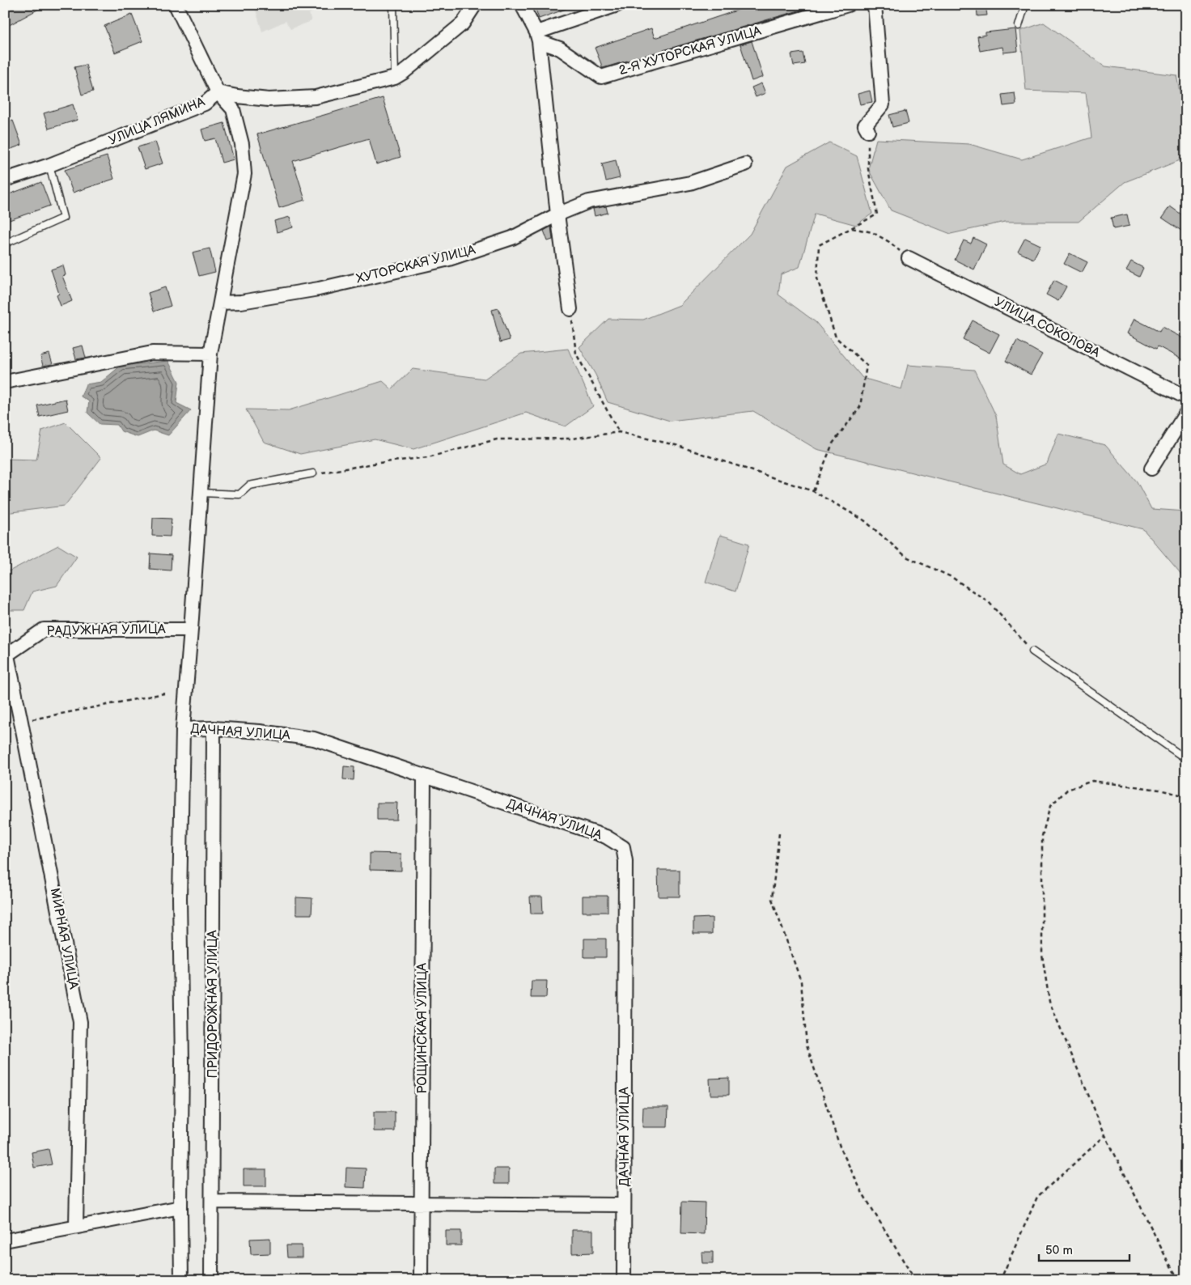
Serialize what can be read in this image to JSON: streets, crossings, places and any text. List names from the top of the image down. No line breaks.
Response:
{"streets":{"street":["2-Я ХУТОРСКАЯ УЛИЦА","УЛИЦА ЛЯМИНА","ХУТОРСКАЯ УЛИЦА","УЛИЦА СОКОЛОВА","РАДУЖНАЯ УЛИЦА","ДАЧНАЯ УЛИЦА","МИРНАЯ УЛИЦА","ПРИДОРОЖНАЯ УЛИЦА","РОЩИНСКАЯ УЛИЦА"]},"crossings":[["РАДУЖНАЯ УЛИЦА","МИРНАЯ УЛИЦА"],["ДАЧНАЯ УЛИЦА","ПРИДОРОЖНАЯ УЛИЦА"],["ДАЧНАЯ УЛИЦА","РОЩИНСКАЯ УЛИЦА"]],"scale_bar":"50 m"}
